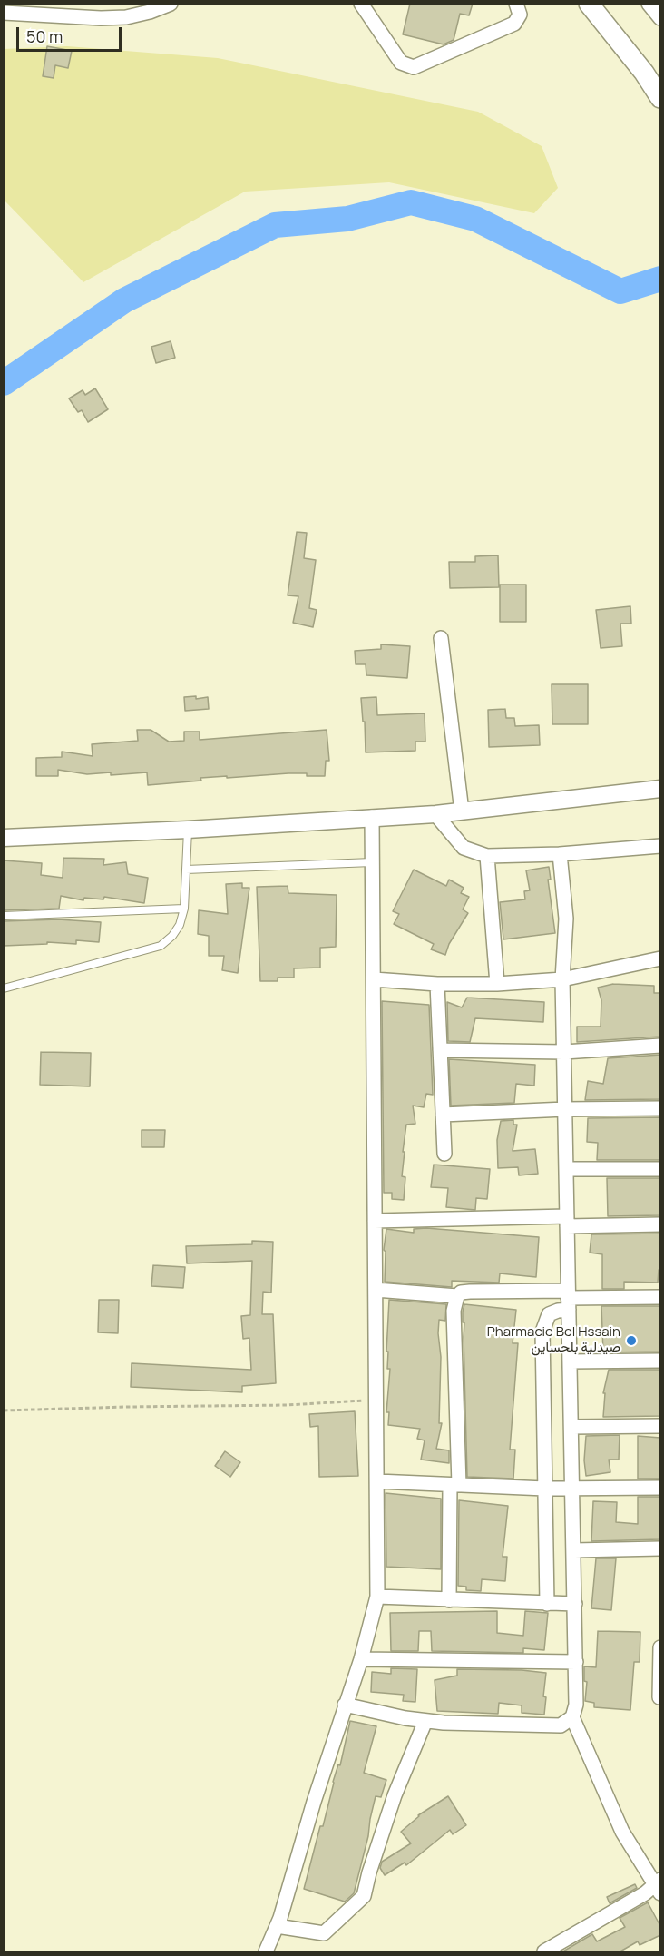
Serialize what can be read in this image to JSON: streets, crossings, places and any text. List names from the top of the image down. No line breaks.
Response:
{"places":["Pharmacie Bel Hssain صيدلية بلحساين"],"scale_bar":"50 m"}
